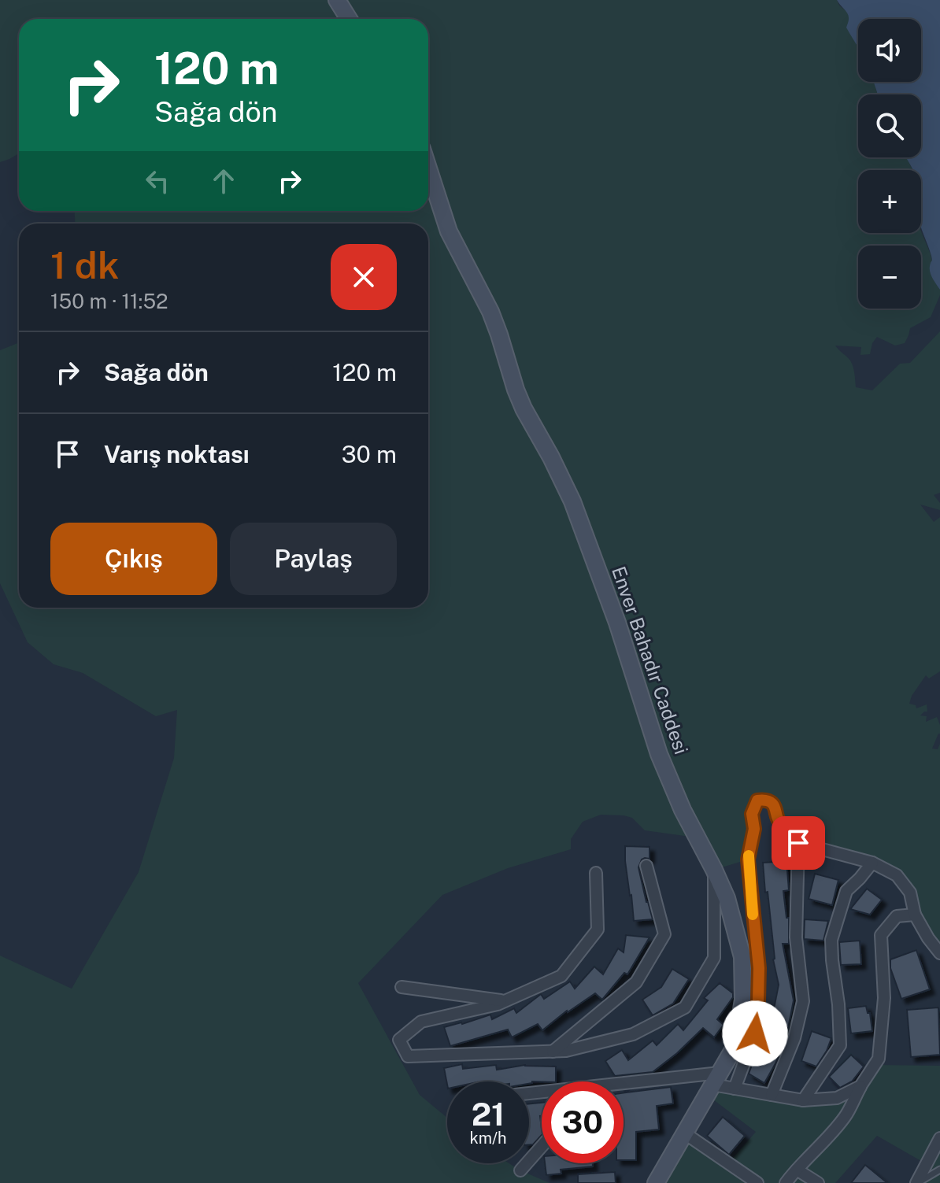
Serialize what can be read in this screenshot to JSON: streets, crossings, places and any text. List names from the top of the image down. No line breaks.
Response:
{"streets":{"main road":["Enver Bahadır Caddesi"]},"page":{"map_buttons":["+","−"],"turn":["120 m","Sağa dön"],"heading":["1 dk","150 m · 11:52"],"list":[{"name":"Sağa dön","value":"120 m"},{"name":"Varış noktası","value":"30 m"}],"buttons":["Çıkış","Paylaş"],"speed":"21 km/h","limit":"30"}}
